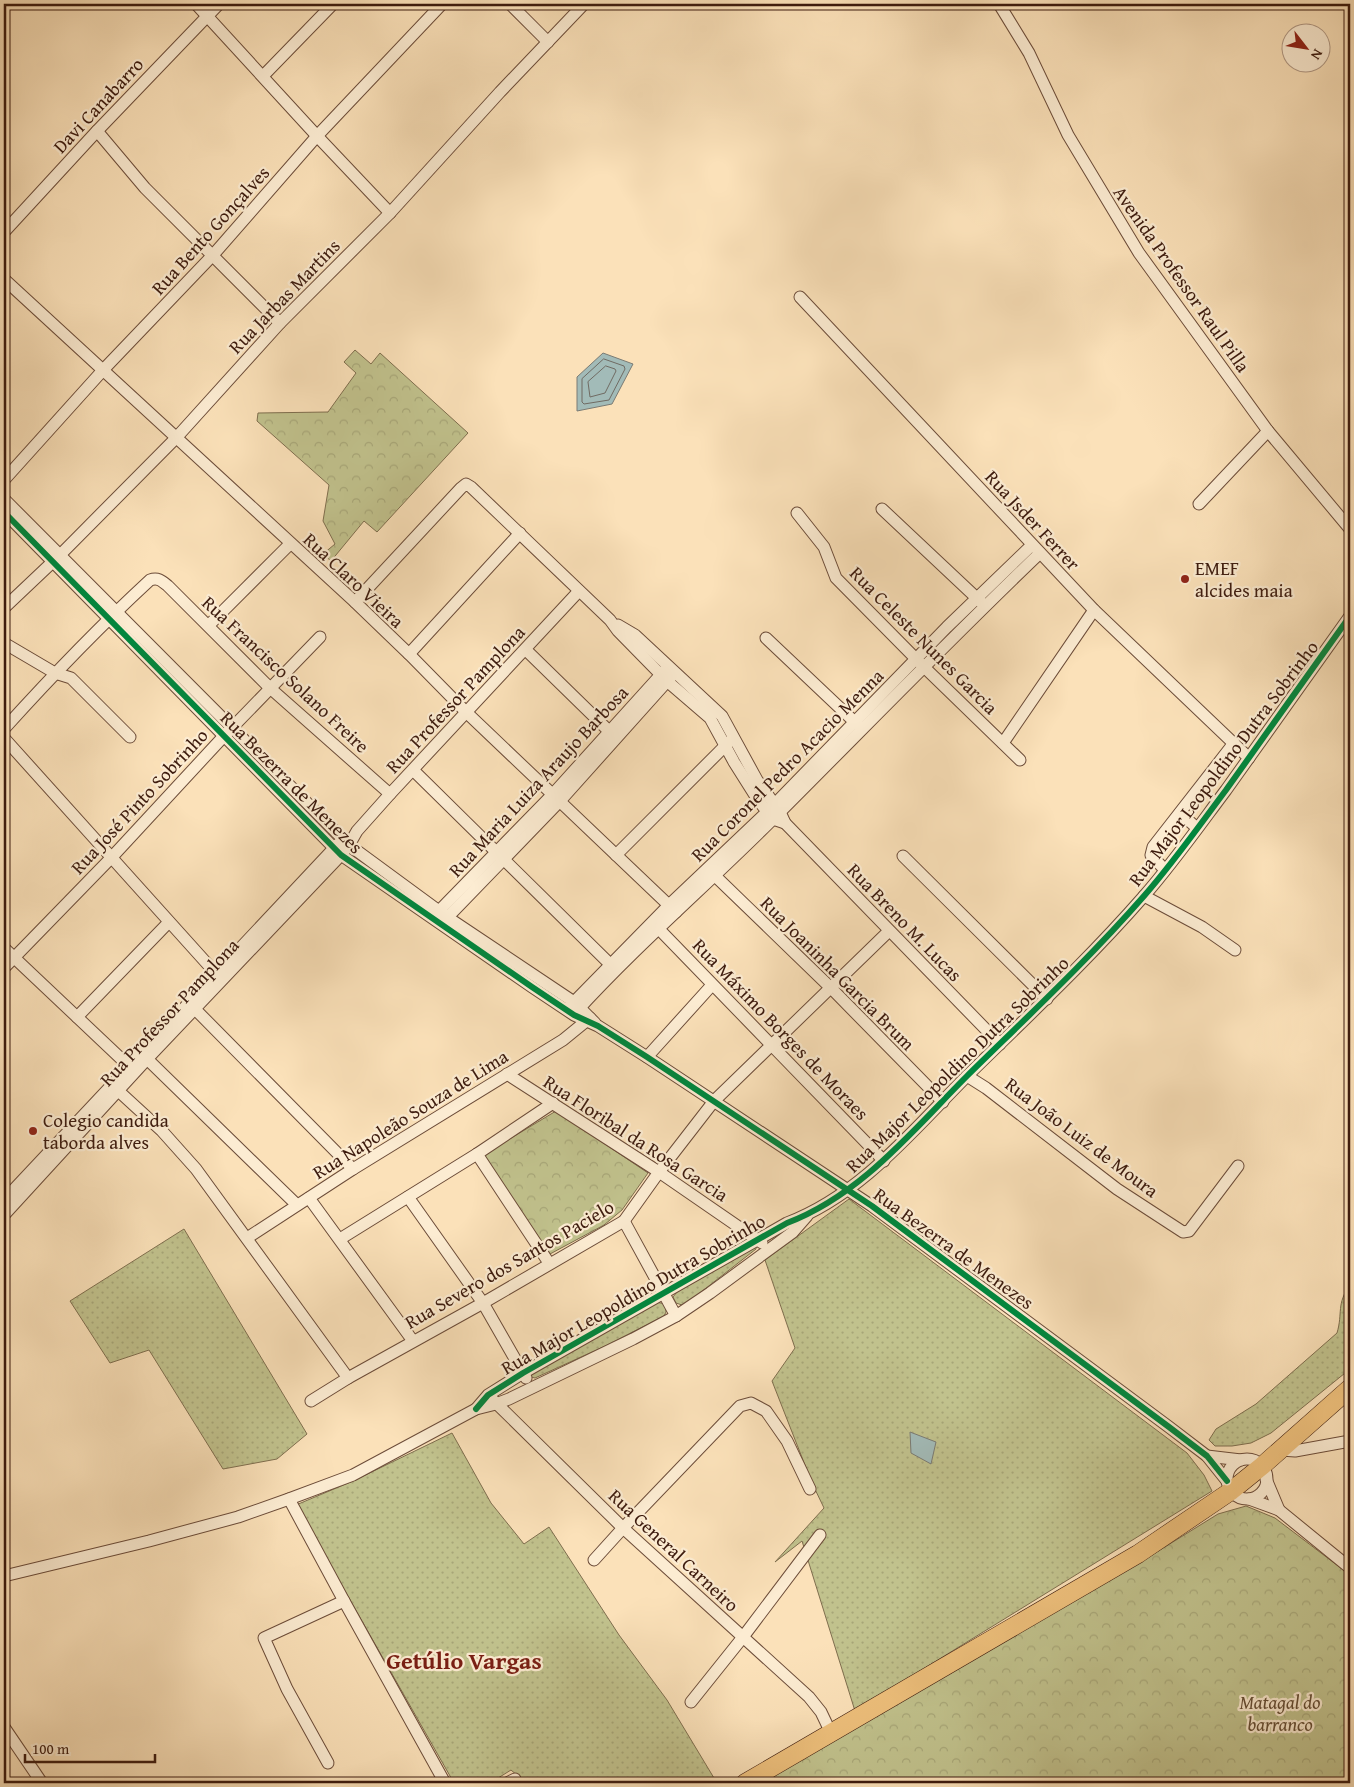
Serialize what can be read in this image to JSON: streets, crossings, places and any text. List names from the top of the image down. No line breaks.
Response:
{"streets":{"street":["Davi Canabarro","Rua Bento Gonçalves","Avenida Professor Raul Pilla","Rua Jarbas Martins","Rua Jsder Ferrer","Rua Claro Vieira","Rua Celeste Nunes Garcia","Rua Francisco Solano Freire","Rua Professor Pamplona","Rua Major Leopoldino Dutra Sobrinho","Rua Coronel Pedro Acacio Menna","Rua Maria Luiza Araujo Barbosa","Rua Bezerra de Menezes","Rua José Pinto Sobrinho","Rua Breno M. Lucas","Rua Joaninha Garcia Brum","Rua Máximo Borges de Moraes","Rua Napoleão Souza de Lima","Rua João Luiz de Moura","Rua Floribal da Rosa Garcia","Rua Severo dos Santos Pacielo","Rua General Carneiro"]},"crossings":[["Rua Bento Gonçalves","Rua Claro Vieira"],["Rua Jarbas Martins","Rua Claro Vieira"],["Rua Jarbas Martins","Rua Bezerra de Menezes"],["Rua Jsder Ferrer","Rua Major Leopoldino Dutra Sobrinho"],["Rua Jsder Ferrer","Rua Coronel Pedro Acacio Menna"],["Rua Claro Vieira","Rua Professor Pamplona"],["Rua Claro Vieira","Rua Coronel Pedro Acacio Menna"],["Rua Claro Vieira","Rua Maria Luiza Araujo Barbosa"],["Rua Celeste Nunes Garcia","Rua Coronel Pedro Acacio Menna"],["Rua Francisco Solano Freire","Rua Professor Pamplona"],["Rua Francisco Solano Freire","Rua Bezerra de Menezes"],["Rua Francisco Solano Freire","Rua José Pinto Sobrinho"],["Rua Professor Pamplona","Rua Bezerra de Menezes"],["Rua Major Leopoldino Dutra Sobrinho","Rua Bezerra de Menezes"],["Rua Major Leopoldino Dutra Sobrinho","Rua Breno M. Lucas"],["Rua Major Leopoldino Dutra Sobrinho","Rua Joaninha Garcia Brum"],["Rua Major Leopoldino Dutra Sobrinho","Rua Máximo Borges de Moraes"],["Rua Major Leopoldino Dutra Sobrinho","Rua João Luiz de Moura"],["Rua Major Leopoldino Dutra Sobrinho","Rua Floribal da Rosa Garcia"],["Rua Major Leopoldino Dutra Sobrinho","Rua General Carneiro"],["Rua Coronel Pedro Acacio Menna","Rua Bezerra de Menezes"],["Rua Coronel Pedro Acacio Menna","Rua Breno M. Lucas"],["Rua Coronel Pedro Acacio Menna","Rua Joaninha Garcia Brum"],["Rua Coronel Pedro Acacio Menna","Rua Máximo Borges de Moraes"],["Rua Maria Luiza Araujo Barbosa","Rua Bezerra de Menezes"],["Rua Bezerra de Menezes","Rua José Pinto Sobrinho"],["Rua Bezerra de Menezes","Rua Napoleão Souza de Lima"],["Rua Bezerra de Menezes","Rua Severo dos Santos Pacielo"],["Rua Breno M. Lucas","Rua Severo dos Santos Pacielo"],["Rua Joaninha Garcia Brum","Rua Severo dos Santos Pacielo"],["Rua Máximo Borges de Moraes","Rua Severo dos Santos Pacielo"],["Rua Napoleão Souza de Lima","Rua Floribal da Rosa Garcia"],["Rua Floribal da Rosa Garcia","Rua Severo dos Santos Pacielo"]],"districts":["Getúlio Vargas"],"parks":["Matagal do barranco"],"places":["EMEF alcides maia","Colegio candida taborda alves"],"scale_bar":"100 m","north":"bottom right"}
